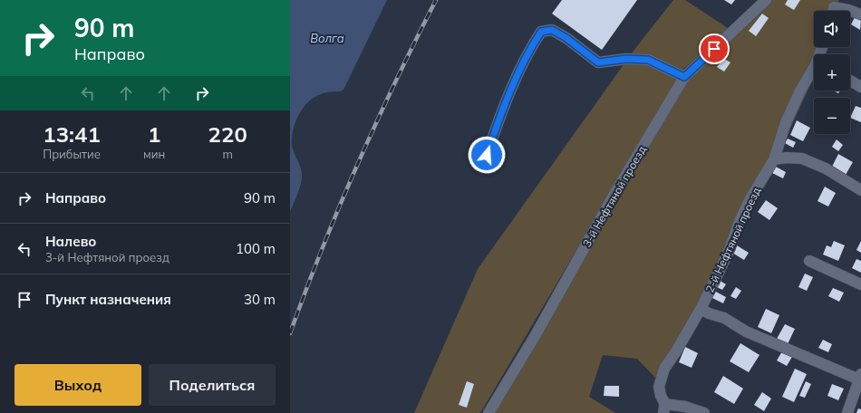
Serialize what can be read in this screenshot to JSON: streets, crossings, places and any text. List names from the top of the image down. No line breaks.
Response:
{"streets":{"street":["3-й Нефтяной проезд","2-й Нефтяной проезд"]},"water":["Волга"],"page":{"turn":["90 m","Направо"],"map_buttons":["+","−"],"eta":["13:41","Прибытие","1","мин","220","m"],"list":[{"name":"Направо","value":"90 m"},{"name":"Налево","note":"3-й Нефтяной проезд","value":"100 m"},{"name":"Пункт назначения","value":"30 m"}],"buttons":["Выход","Поделиться"]}}
